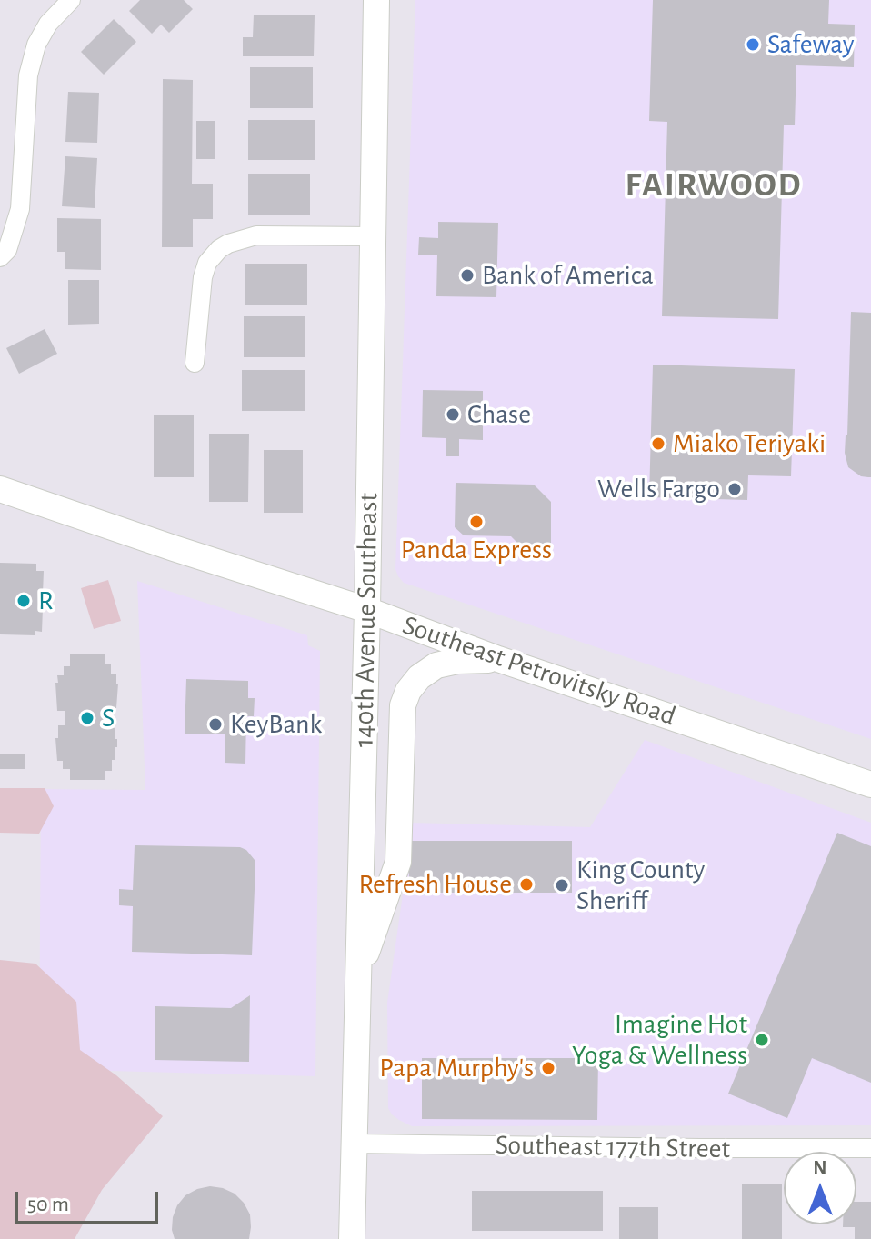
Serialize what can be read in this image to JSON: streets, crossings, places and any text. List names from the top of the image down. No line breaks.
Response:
{"streets":{"main road":["140th Avenue Southeast","Southeast Petrovitsky Road"],"street":["Southeast 177th Street"]},"crossings":[["140th Avenue Southeast","Southeast Petrovitsky Road"],["140th Avenue Southeast","Southeast 177th Street"]],"districts":["FAIRWOOD"],"places":["Safeway","Bank of America","Chase","Miako Teriyaki","Wells Fargo","Panda Express","R","S","KeyBank","Refresh House","King County Sheriff","Imagine Hot Yoga & Wellness","Papa Murphy's"],"scale_bar":"50 m","north":"top"}
